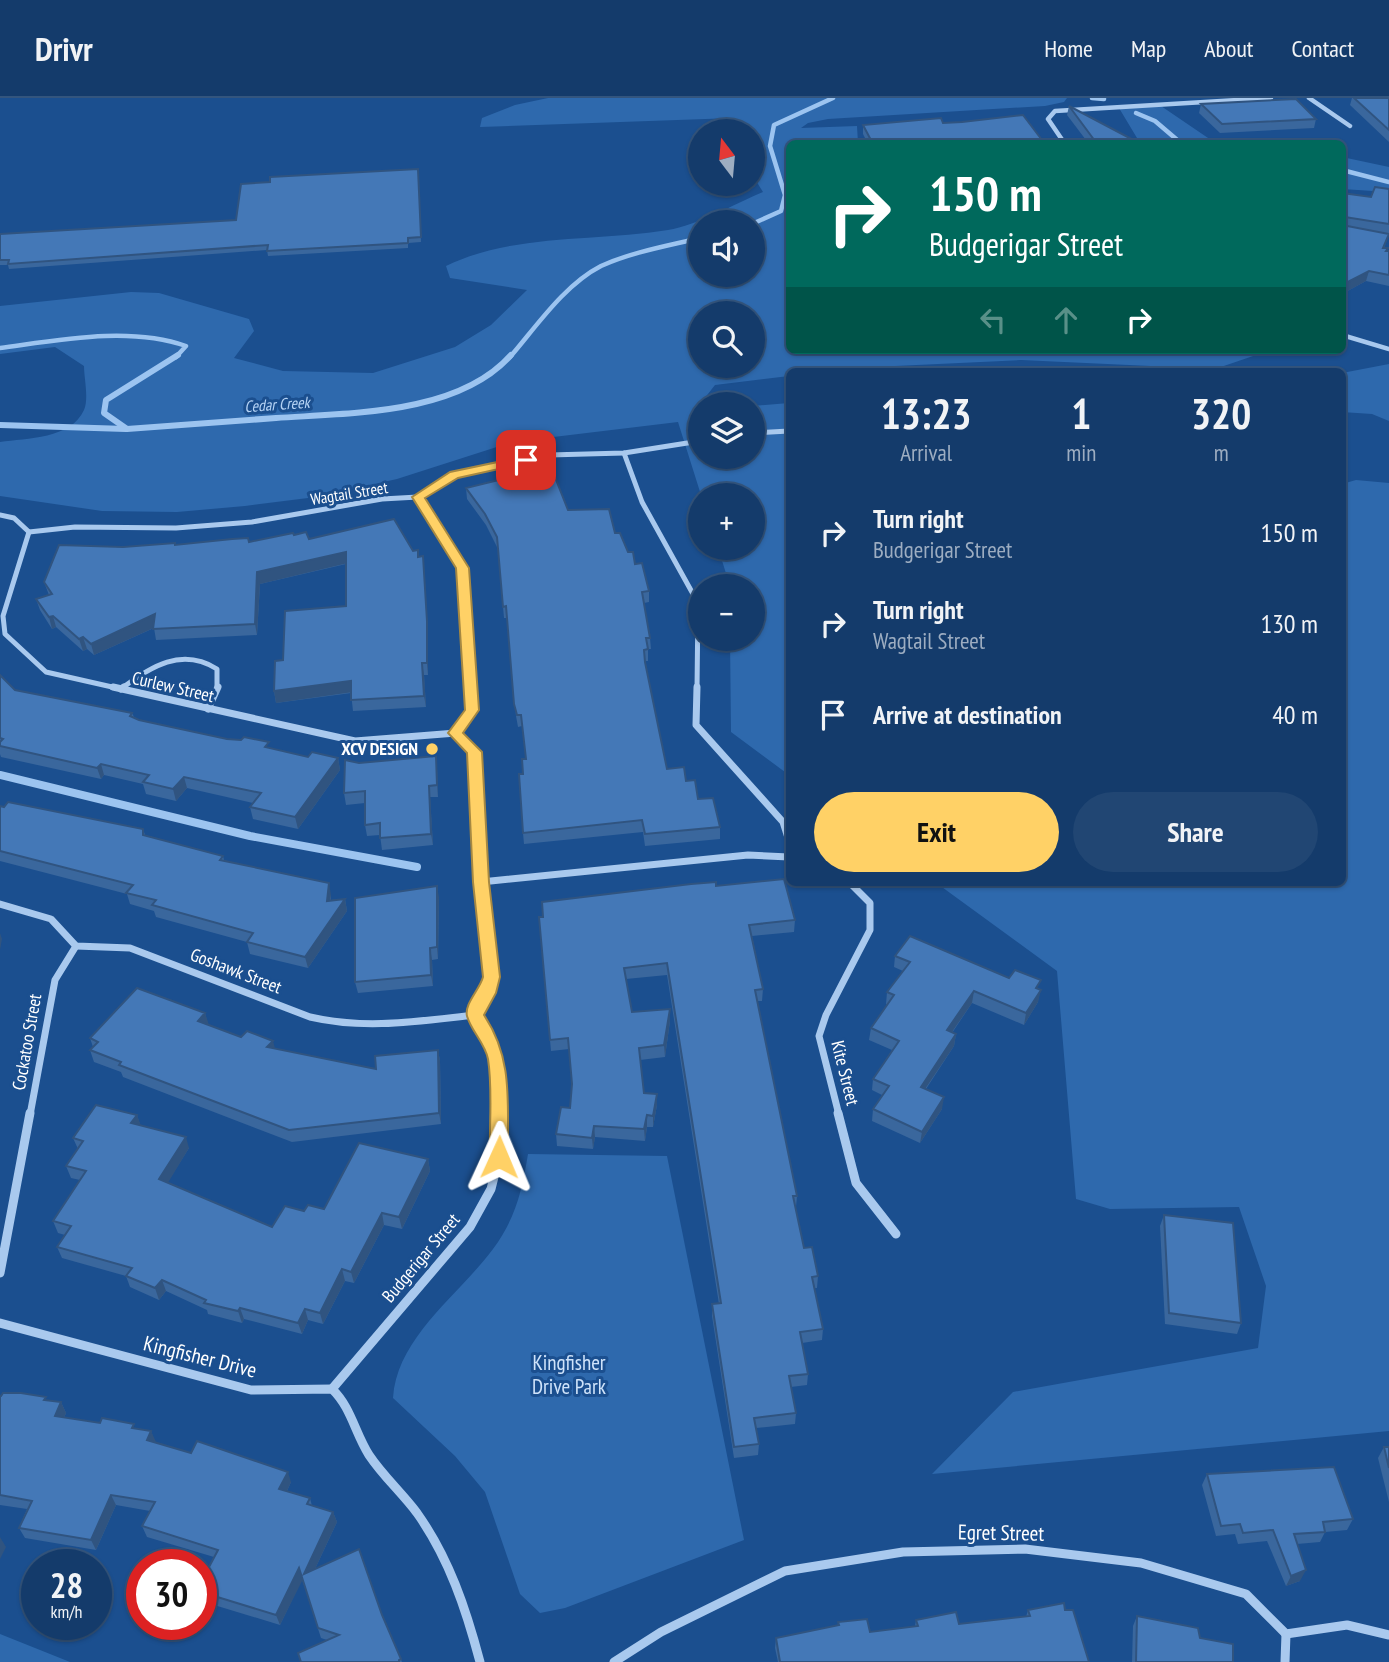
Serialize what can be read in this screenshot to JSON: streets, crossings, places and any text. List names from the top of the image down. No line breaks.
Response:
{"streets":{"street":["Wagtail Street","Curlew Street","Goshawk Street","Cockatoo Street","Kite Street","Budgerigar Street","Kingfisher Drive","Egret Street"]},"crossings":[["Wagtail Street","Curlew Street"],["Goshawk Street","Cockatoo Street"],["Goshawk Street","Budgerigar Street"],["Budgerigar Street","Kingfisher Drive"]],"water":["Cedar Creek"],"parks":["Kingfisher Drive Park"],"places":["XCV DESIGN"],"north":"top","page":{"header":"Drivr","nav":["Home","Map","About","Contact"],"map_buttons":["+","−"],"turn":["150 m","Budgerigar Street"],"eta":["13:23","Arrival","1","min","320","m"],"list":[{"name":"Turn right","note":"Budgerigar Street","value":"150 m"},{"name":"Turn right","note":"Wagtail Street","value":"130 m"},{"name":"Arrive at destination","value":"40 m"}],"buttons":["Exit","Share"],"speed":"28 km/h","limit":"30"}}
